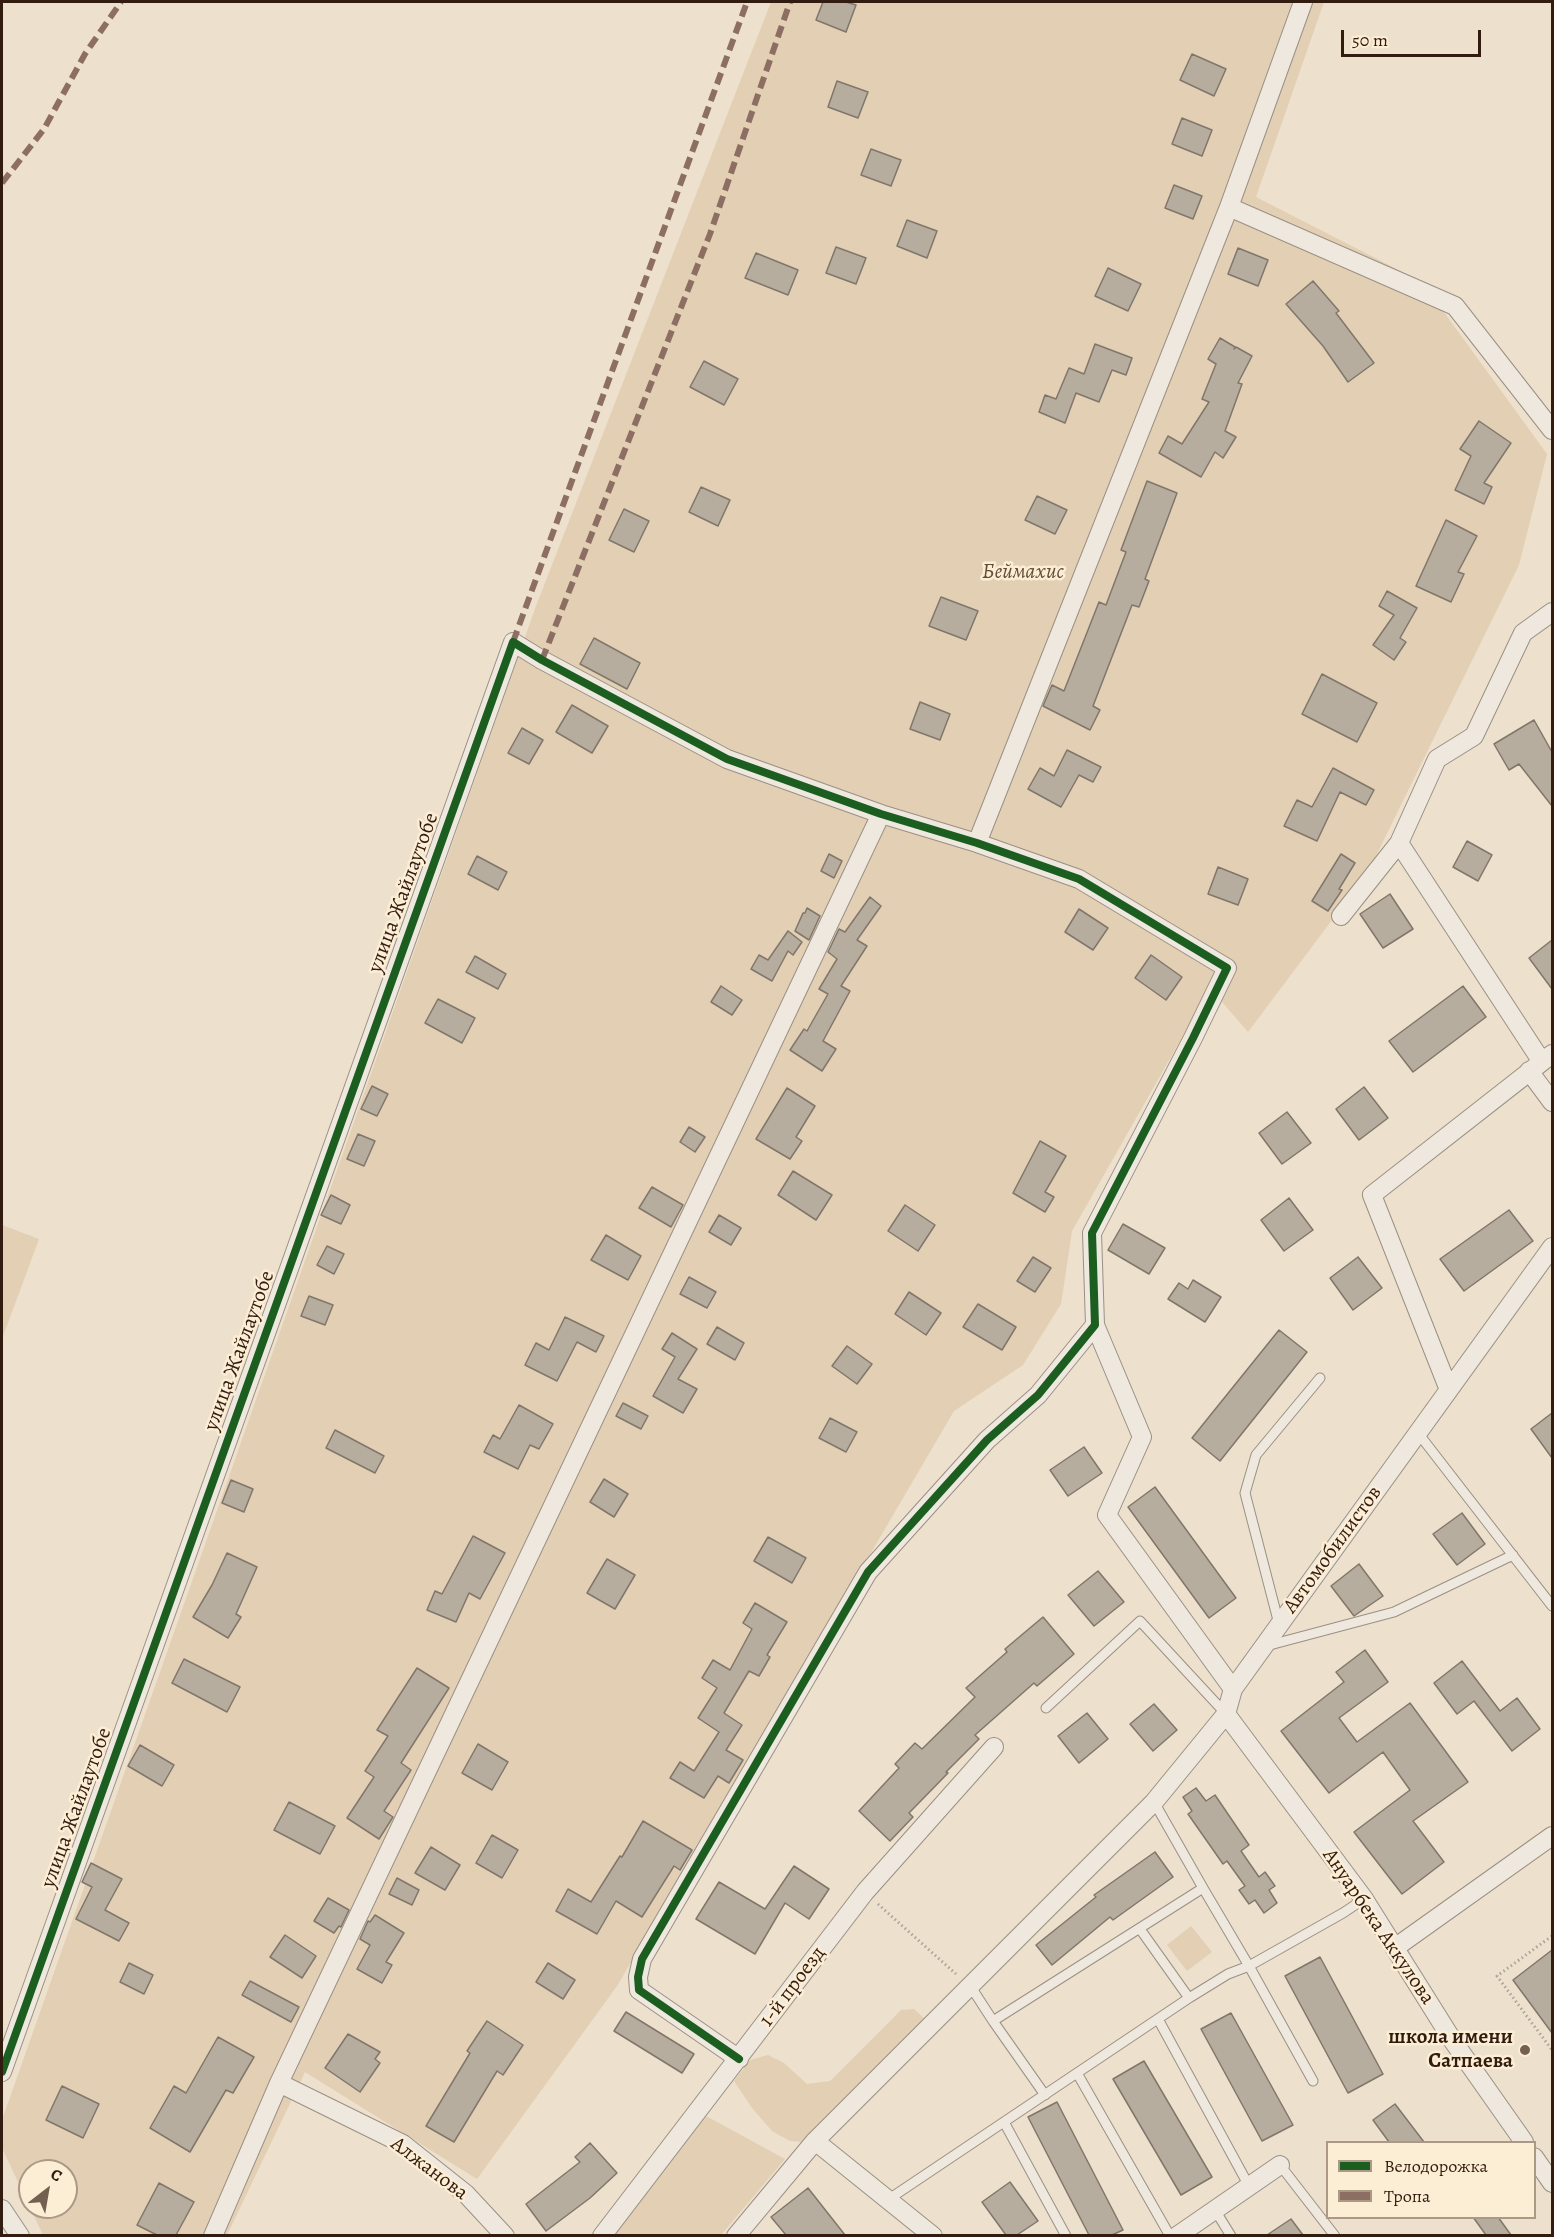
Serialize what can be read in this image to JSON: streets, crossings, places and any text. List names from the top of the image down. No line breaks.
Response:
{"streets":{"street":["улица Жайлаутобе","Автомобилистов","Ануарбека Аккулова","1-й проезд","Алжанова"]},"crossings":[["Автомобилистов","Ануарбека Аккулова"]],"parks":["Беймахис"],"places":["школа имени Сатпаева"],"legend":["Велодорожка","Тропа"],"scale_bar":"50 m","north":"top right"}
